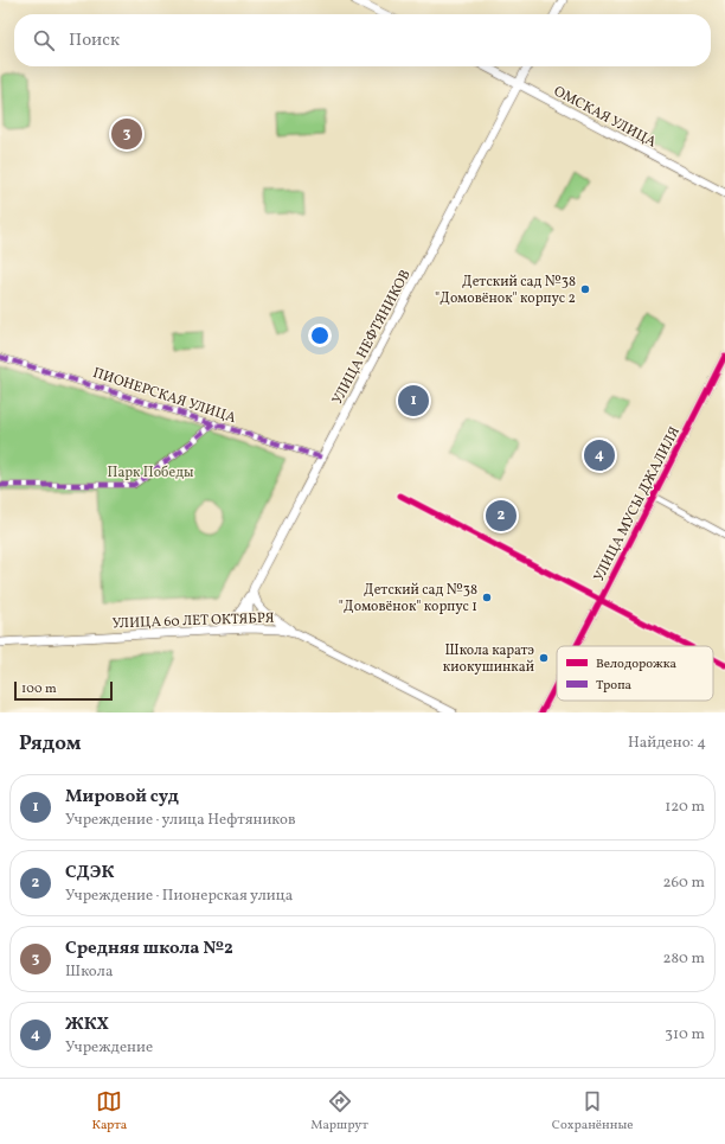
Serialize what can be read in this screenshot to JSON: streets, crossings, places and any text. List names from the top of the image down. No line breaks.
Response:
{"streets":{"main road":["ОМСКАЯ УЛИЦА","УЛИЦА НЕФТЯНИКОВ","УЛИЦА МУСЫ ДЖАЛИЛЯ","УЛИЦА 60 ЛЕТ ОКТЯБРЯ"],"street":["ПИОНЕРСКАЯ УЛИЦА"]},"crossings":[["ОМСКАЯ УЛИЦА","УЛИЦА НЕФТЯНИКОВ"],["УЛИЦА НЕФТЯНИКОВ","ПИОНЕРСКАЯ УЛИЦА"],["УЛИЦА НЕФТЯНИКОВ","УЛИЦА 60 ЛЕТ ОКТЯБРЯ"]],"parks":["Парк Победы"],"places":["Детский сад №38 \"Домовёнок\" корпус 2","Детский сад №38 \"Домовёнок\" корпус 1","Школа каратэ киокушинкай"],"legend":["Велодорожка","Тропа"],"scale_bar":"100 m","page":{"search":"Поиск","pins":["3","1","4","2"],"scale":"100 m","heading":["Рядом","Найдено: 4"],"list":[{"mark":"1","name":"Мировой суд","note":"Учреждение · улица Нефтяников","value":"120 m"},{"mark":"2","name":"СДЭК","note":"Учреждение · Пионерская улица","value":"260 m"},{"mark":"3","name":"Средняя школа №2","note":"Школа","value":"280 m"},{"mark":"4","name":"ЖКХ","note":"Учреждение","value":"310 m"}],"nav":["Карта","Маршрут","Сохранённые"]}}
